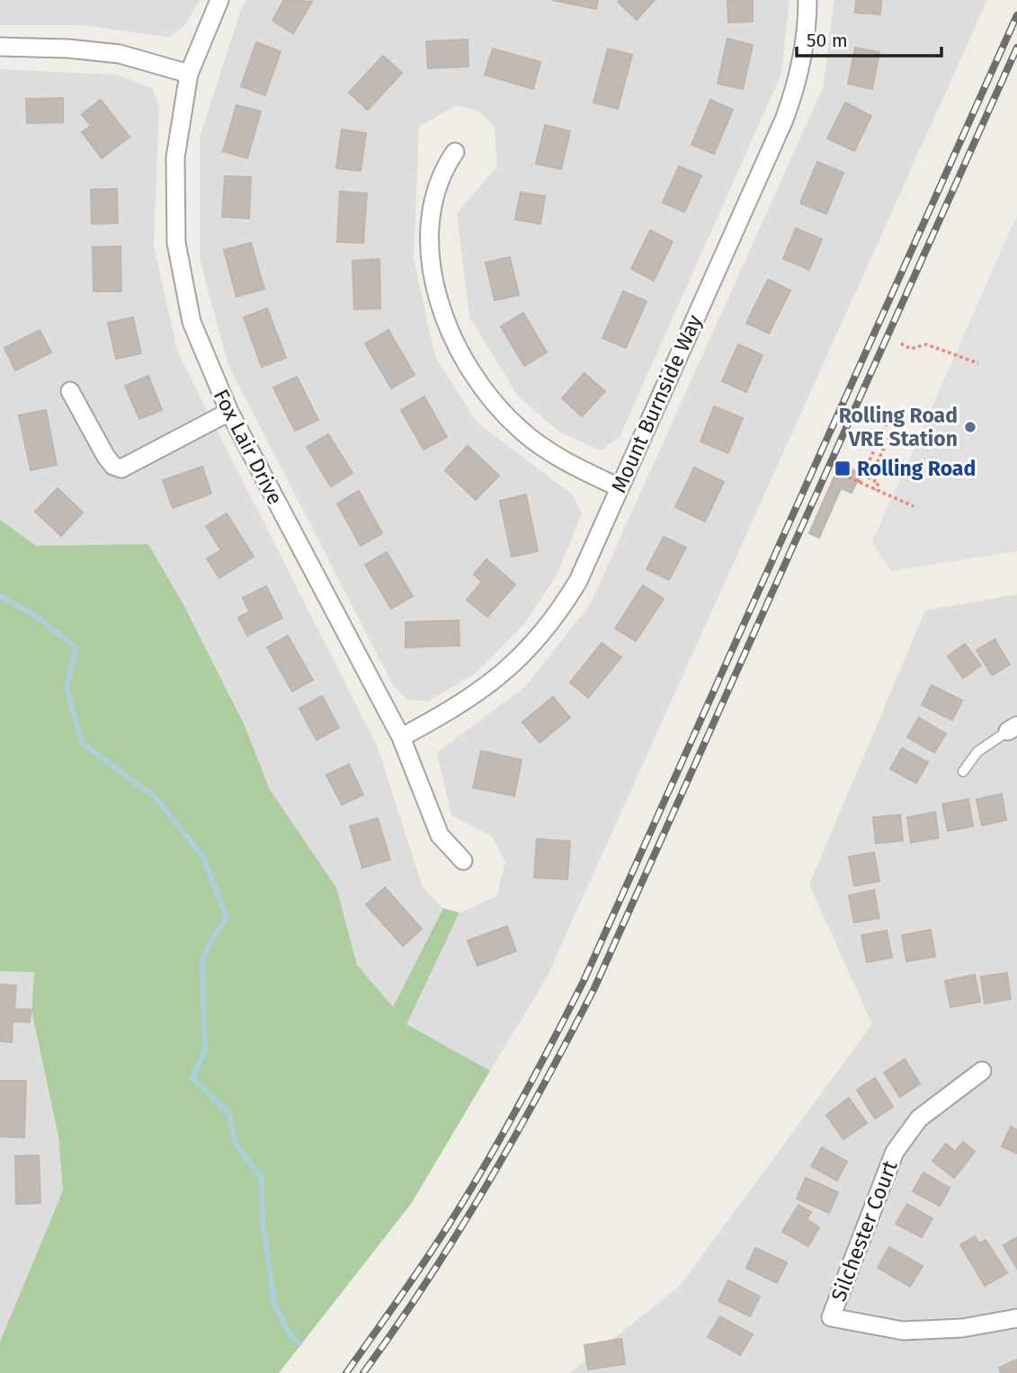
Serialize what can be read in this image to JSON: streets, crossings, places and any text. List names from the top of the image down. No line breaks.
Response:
{"streets":{"street":["Mount Burnside Way","Fox Lair Drive","Silchester Court"]},"crossings":[["Mount Burnside Way","Fox Lair Drive"]],"places":{"other":["Rolling Road VRE Station"],"transit":["Rolling Road"]},"scale_bar":"50 m"}
